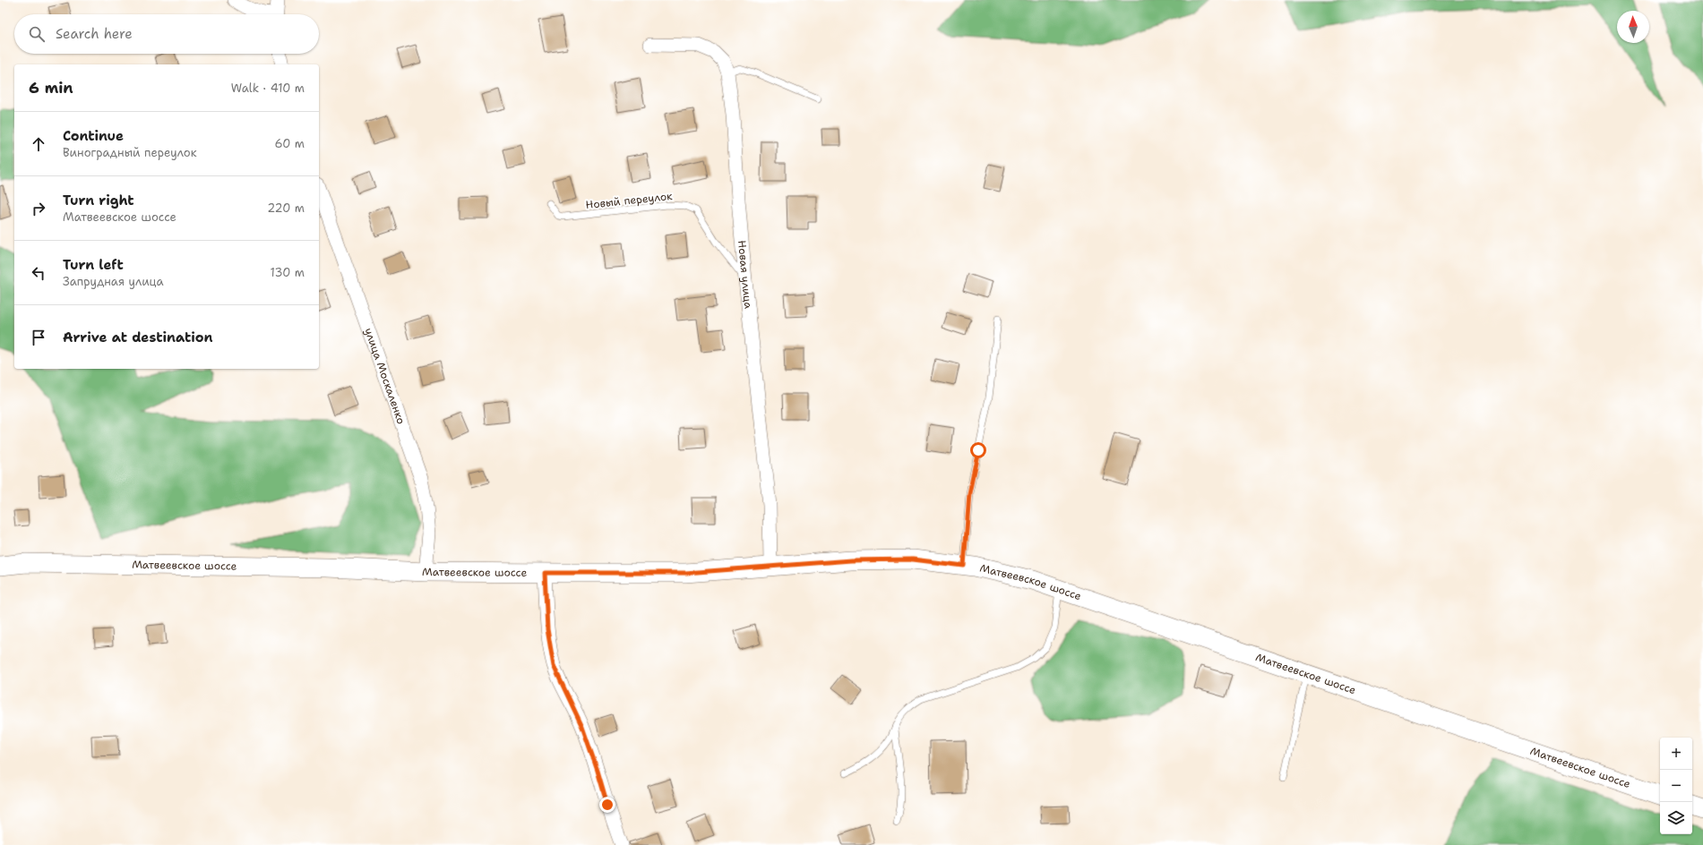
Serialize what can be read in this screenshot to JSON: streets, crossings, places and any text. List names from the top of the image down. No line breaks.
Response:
{"streets":{"main road":["Матвеевское шоссе"],"street":["Новая улица","улица Москаленко"],"lane":["Новый переулок"]},"crossings":[["Новый переулок","Новая улица"],["Новая улица","Матвеевское шоссе"],["улица Москаленко","Матвеевское шоссе"]],"north":"top","page":{"search":"Search here","heading":["6 min","Walk · 410 m"],"list":[["Continue","Виноградный переулок","60 m"],["Turn right","Матвеевское шоссе","220 m"],["Turn left","Запрудная улица","130 m"],"Arrive at destination"],"map_buttons":["+","−"]}}
